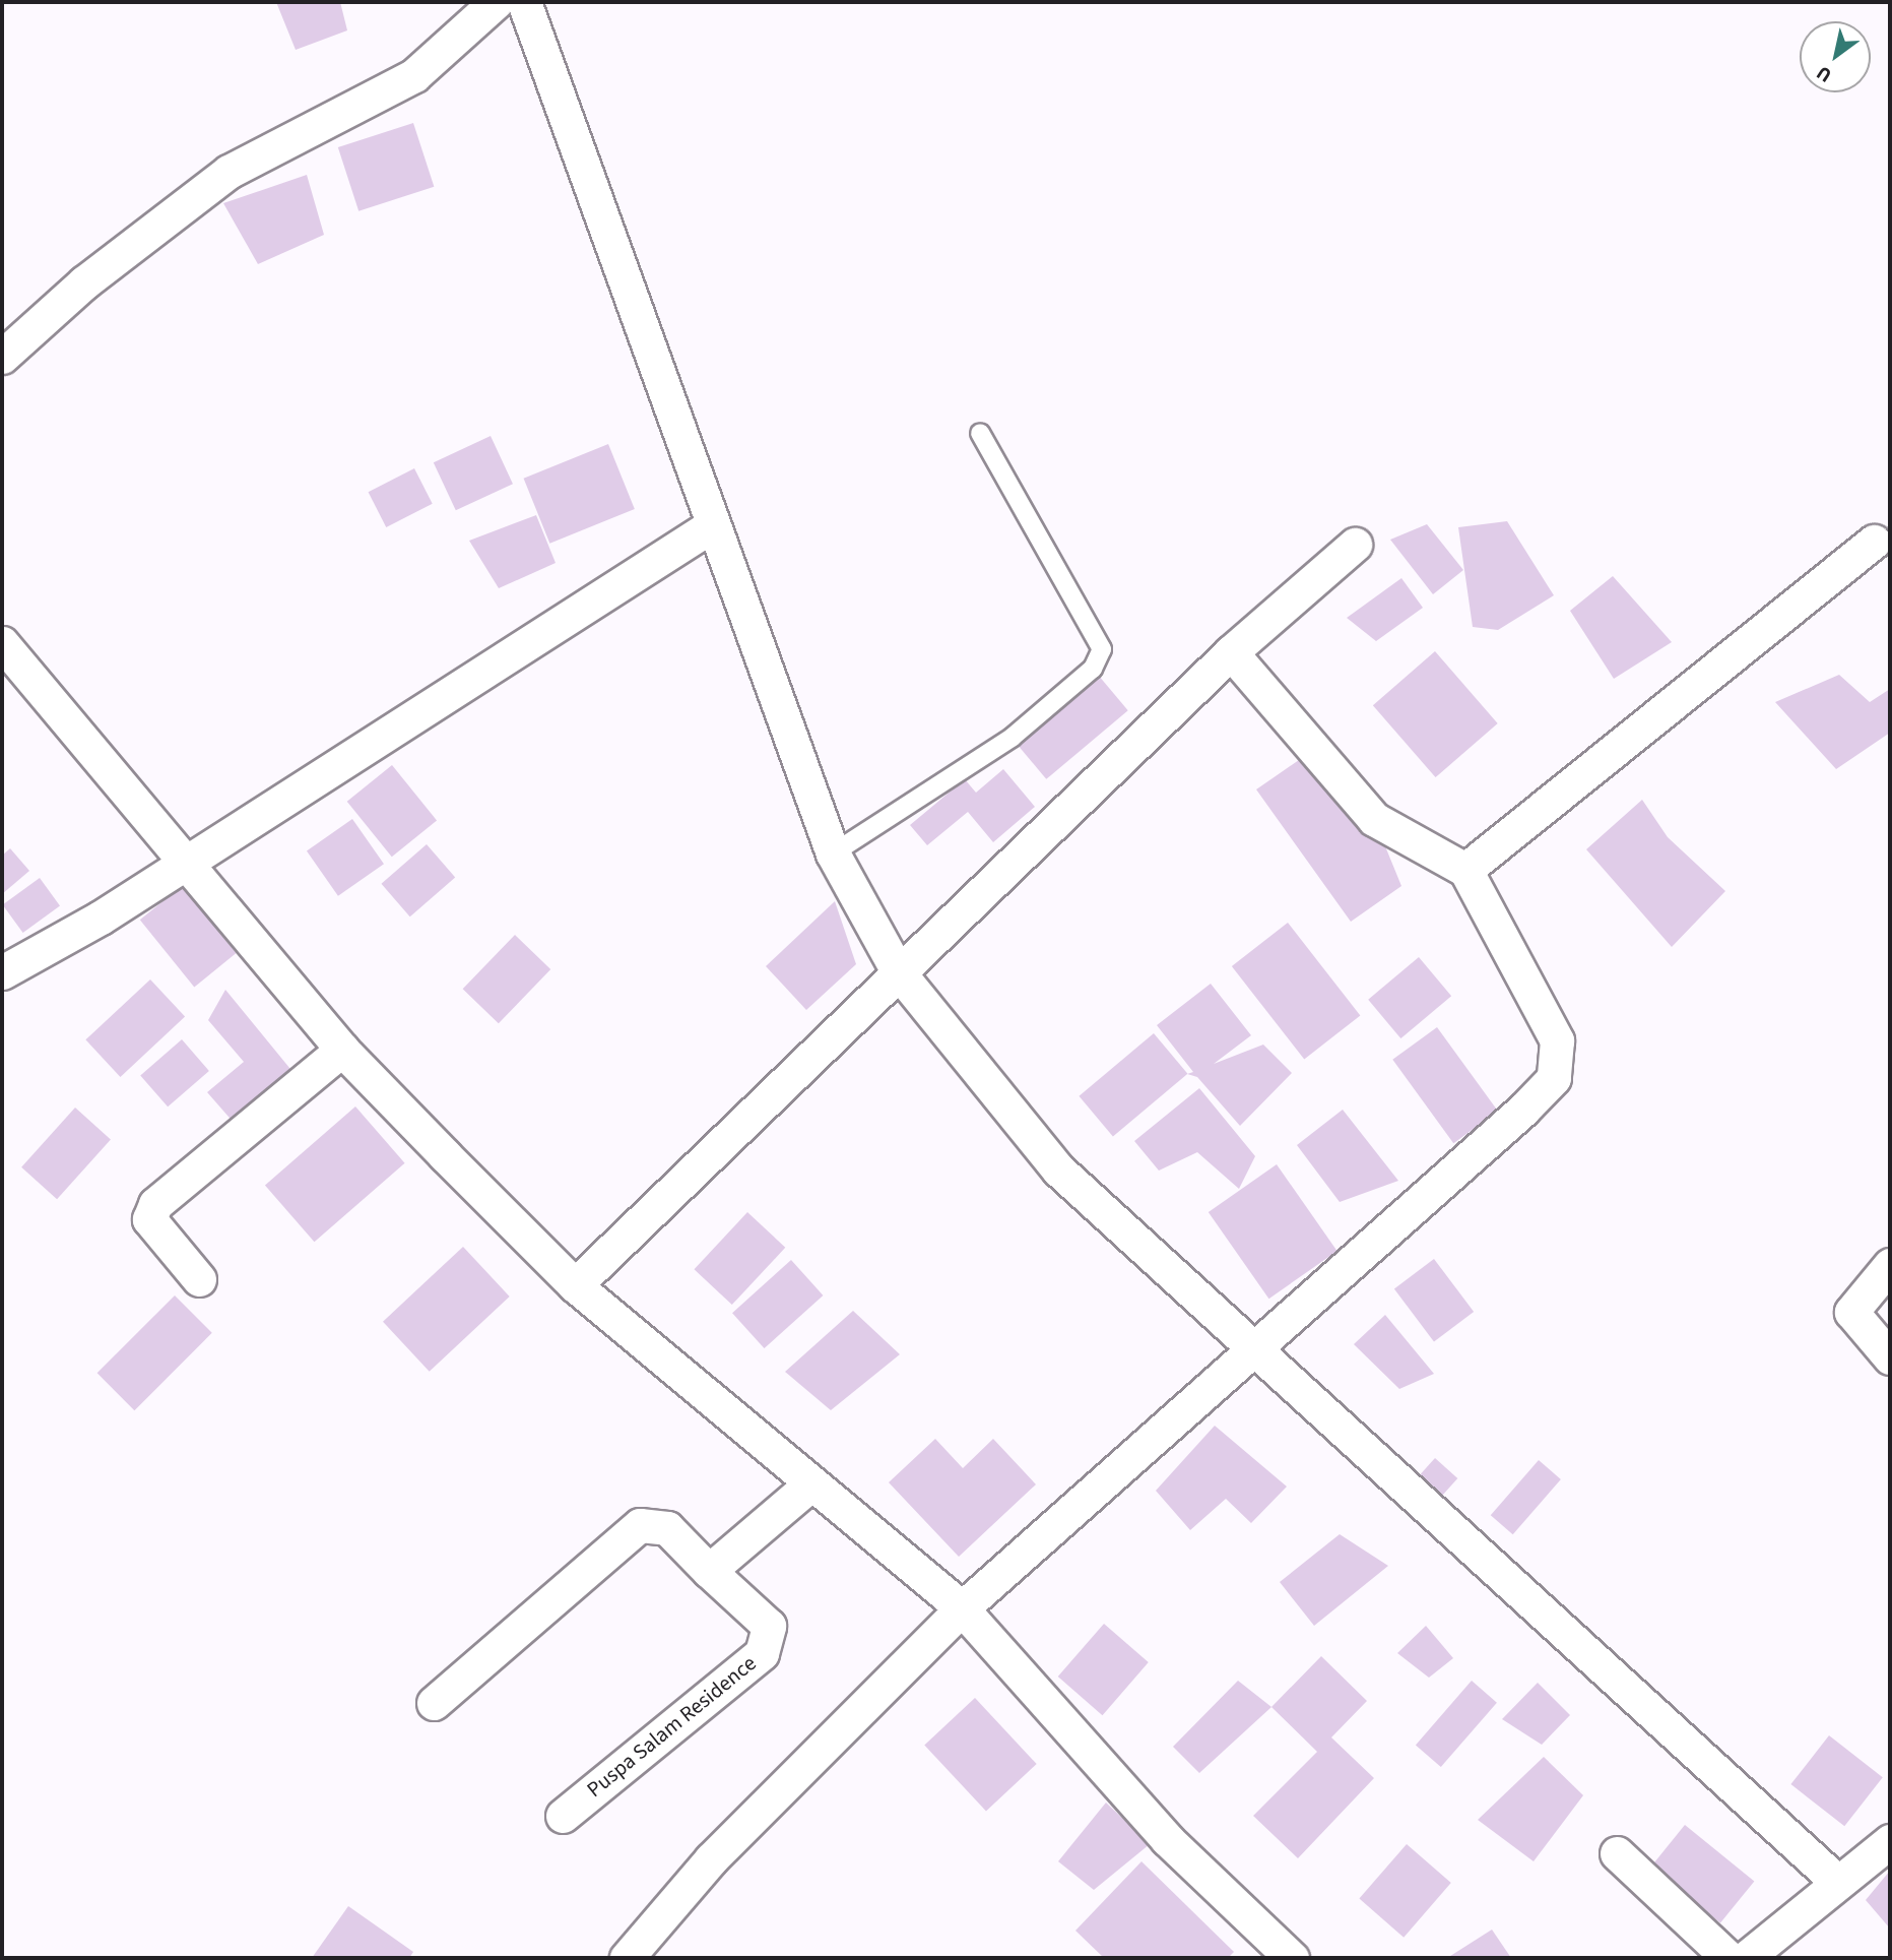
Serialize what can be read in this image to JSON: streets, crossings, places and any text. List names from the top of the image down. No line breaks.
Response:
{"streets":{"street":["Puspa Salam Residence"]},"north":"bottom left"}
